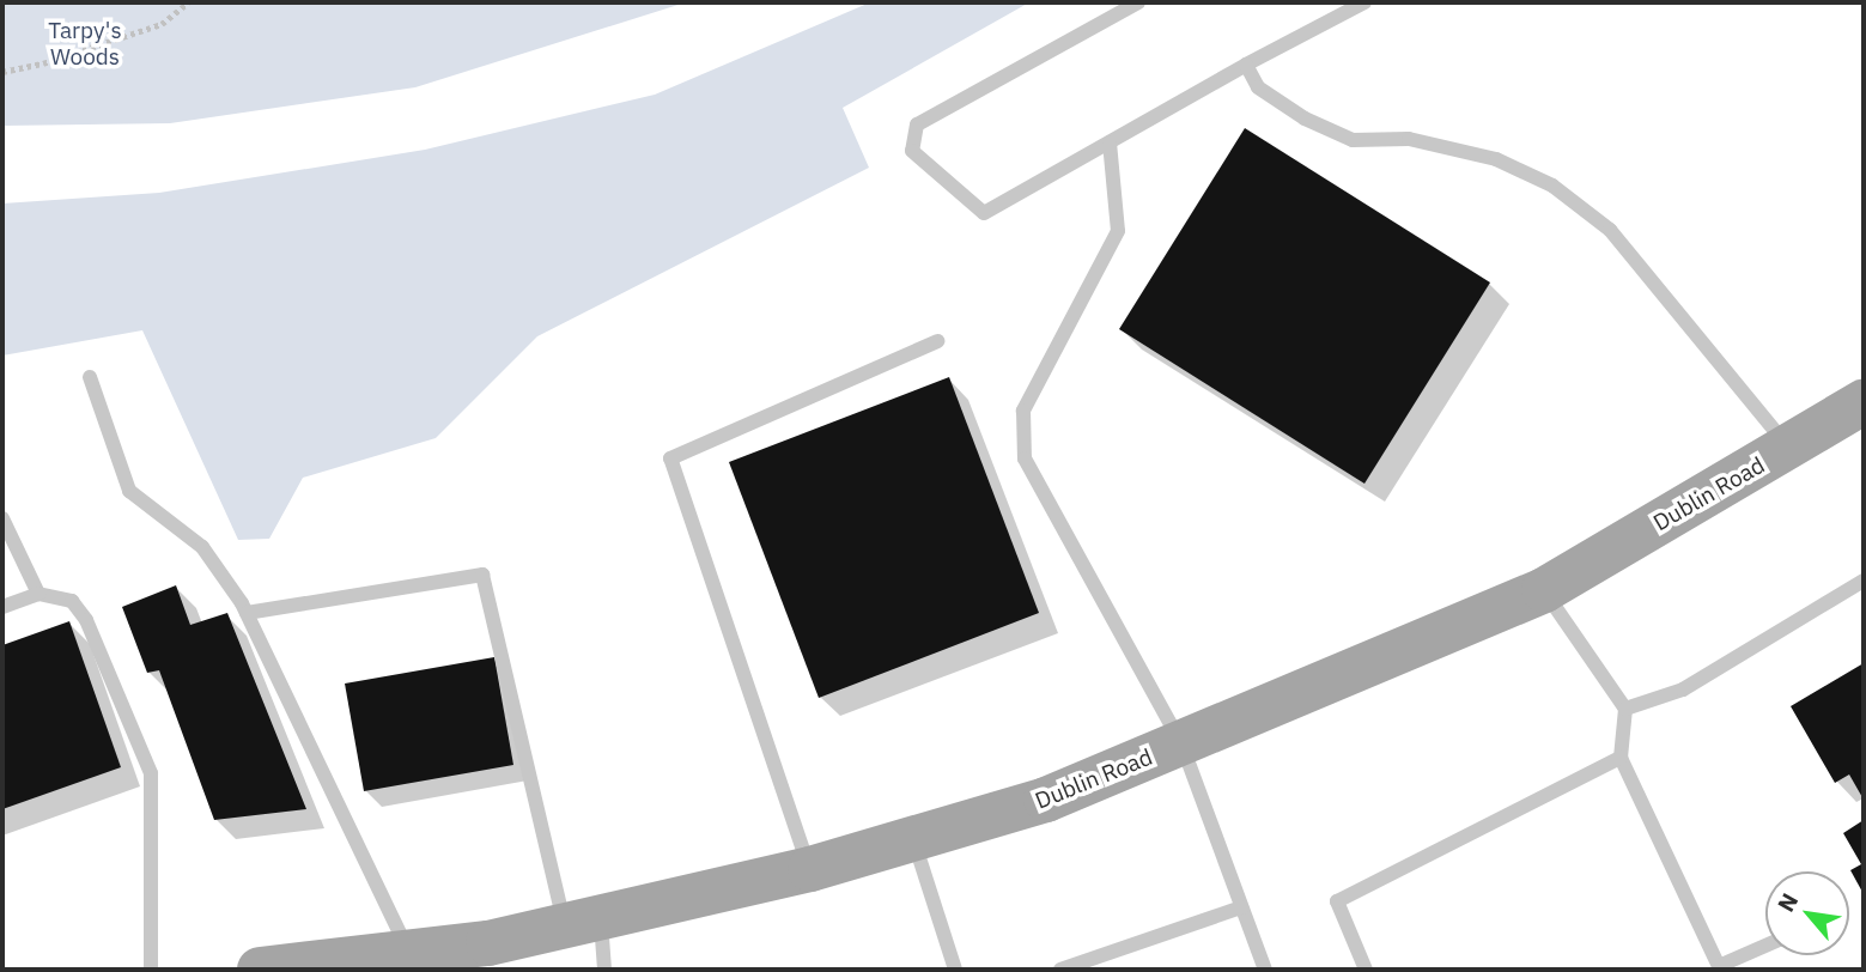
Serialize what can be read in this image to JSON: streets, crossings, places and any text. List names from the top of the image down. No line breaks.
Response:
{"streets":{"main road":["Dublin Road"]},"parks":["Tarpy's Woods"],"north":"top left"}
